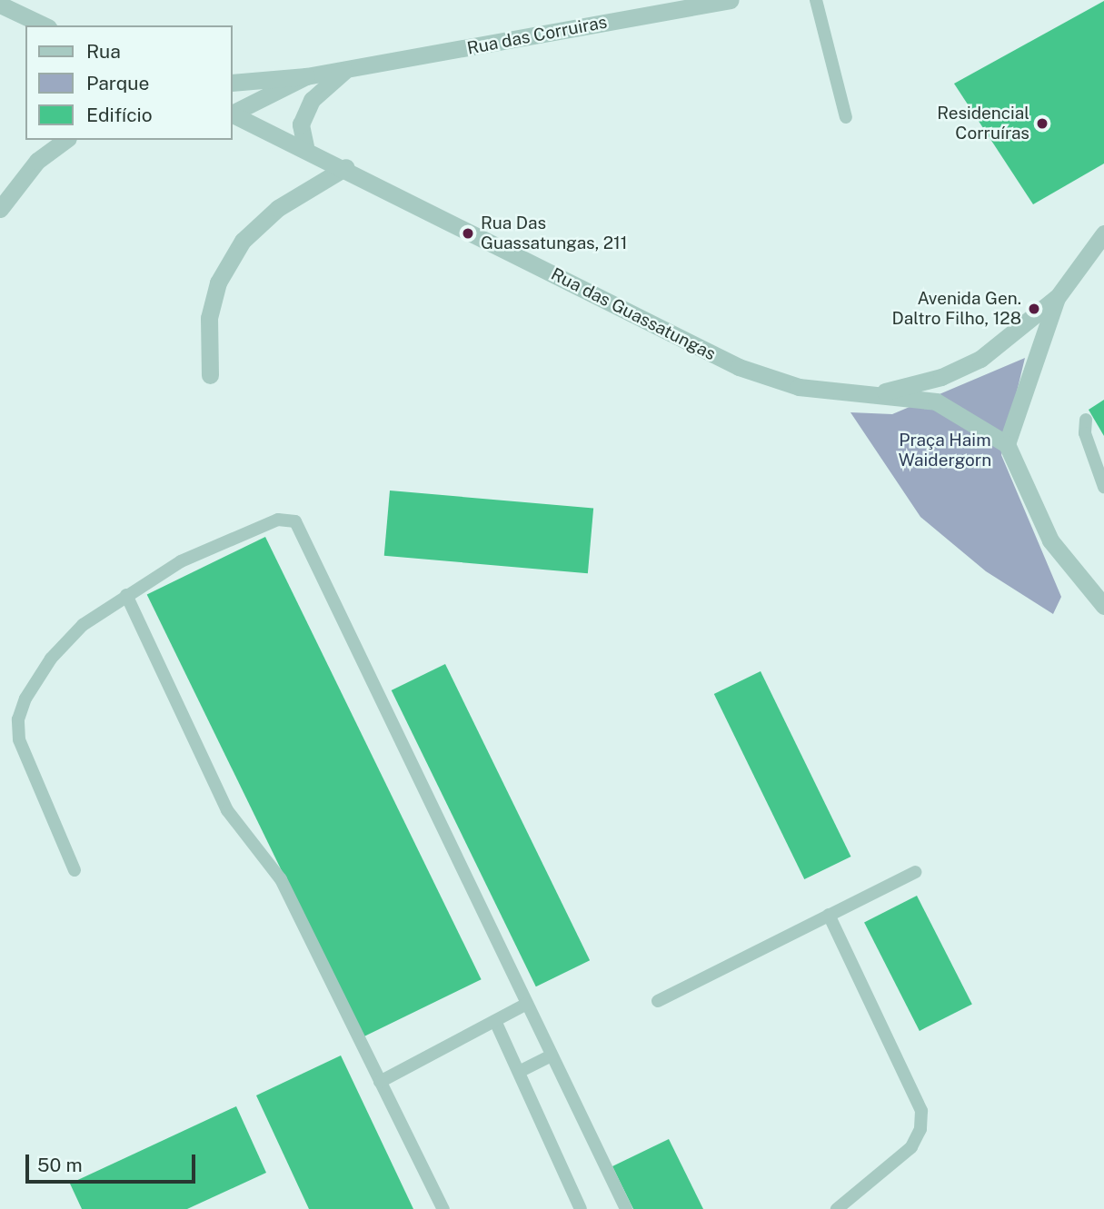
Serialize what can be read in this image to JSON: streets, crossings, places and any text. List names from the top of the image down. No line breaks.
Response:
{"streets":{"street":["Rua das Corruiras","Rua das Guassatungas"]},"parks":["Praça Haim Waidergorn"],"places":["Residencial Corruíras","Rua Das Guassatungas, 211","Avenida Gen. Daltro Filho, 128"],"legend":["Rua","Parque","Edifício"],"scale_bar":"50 m"}
